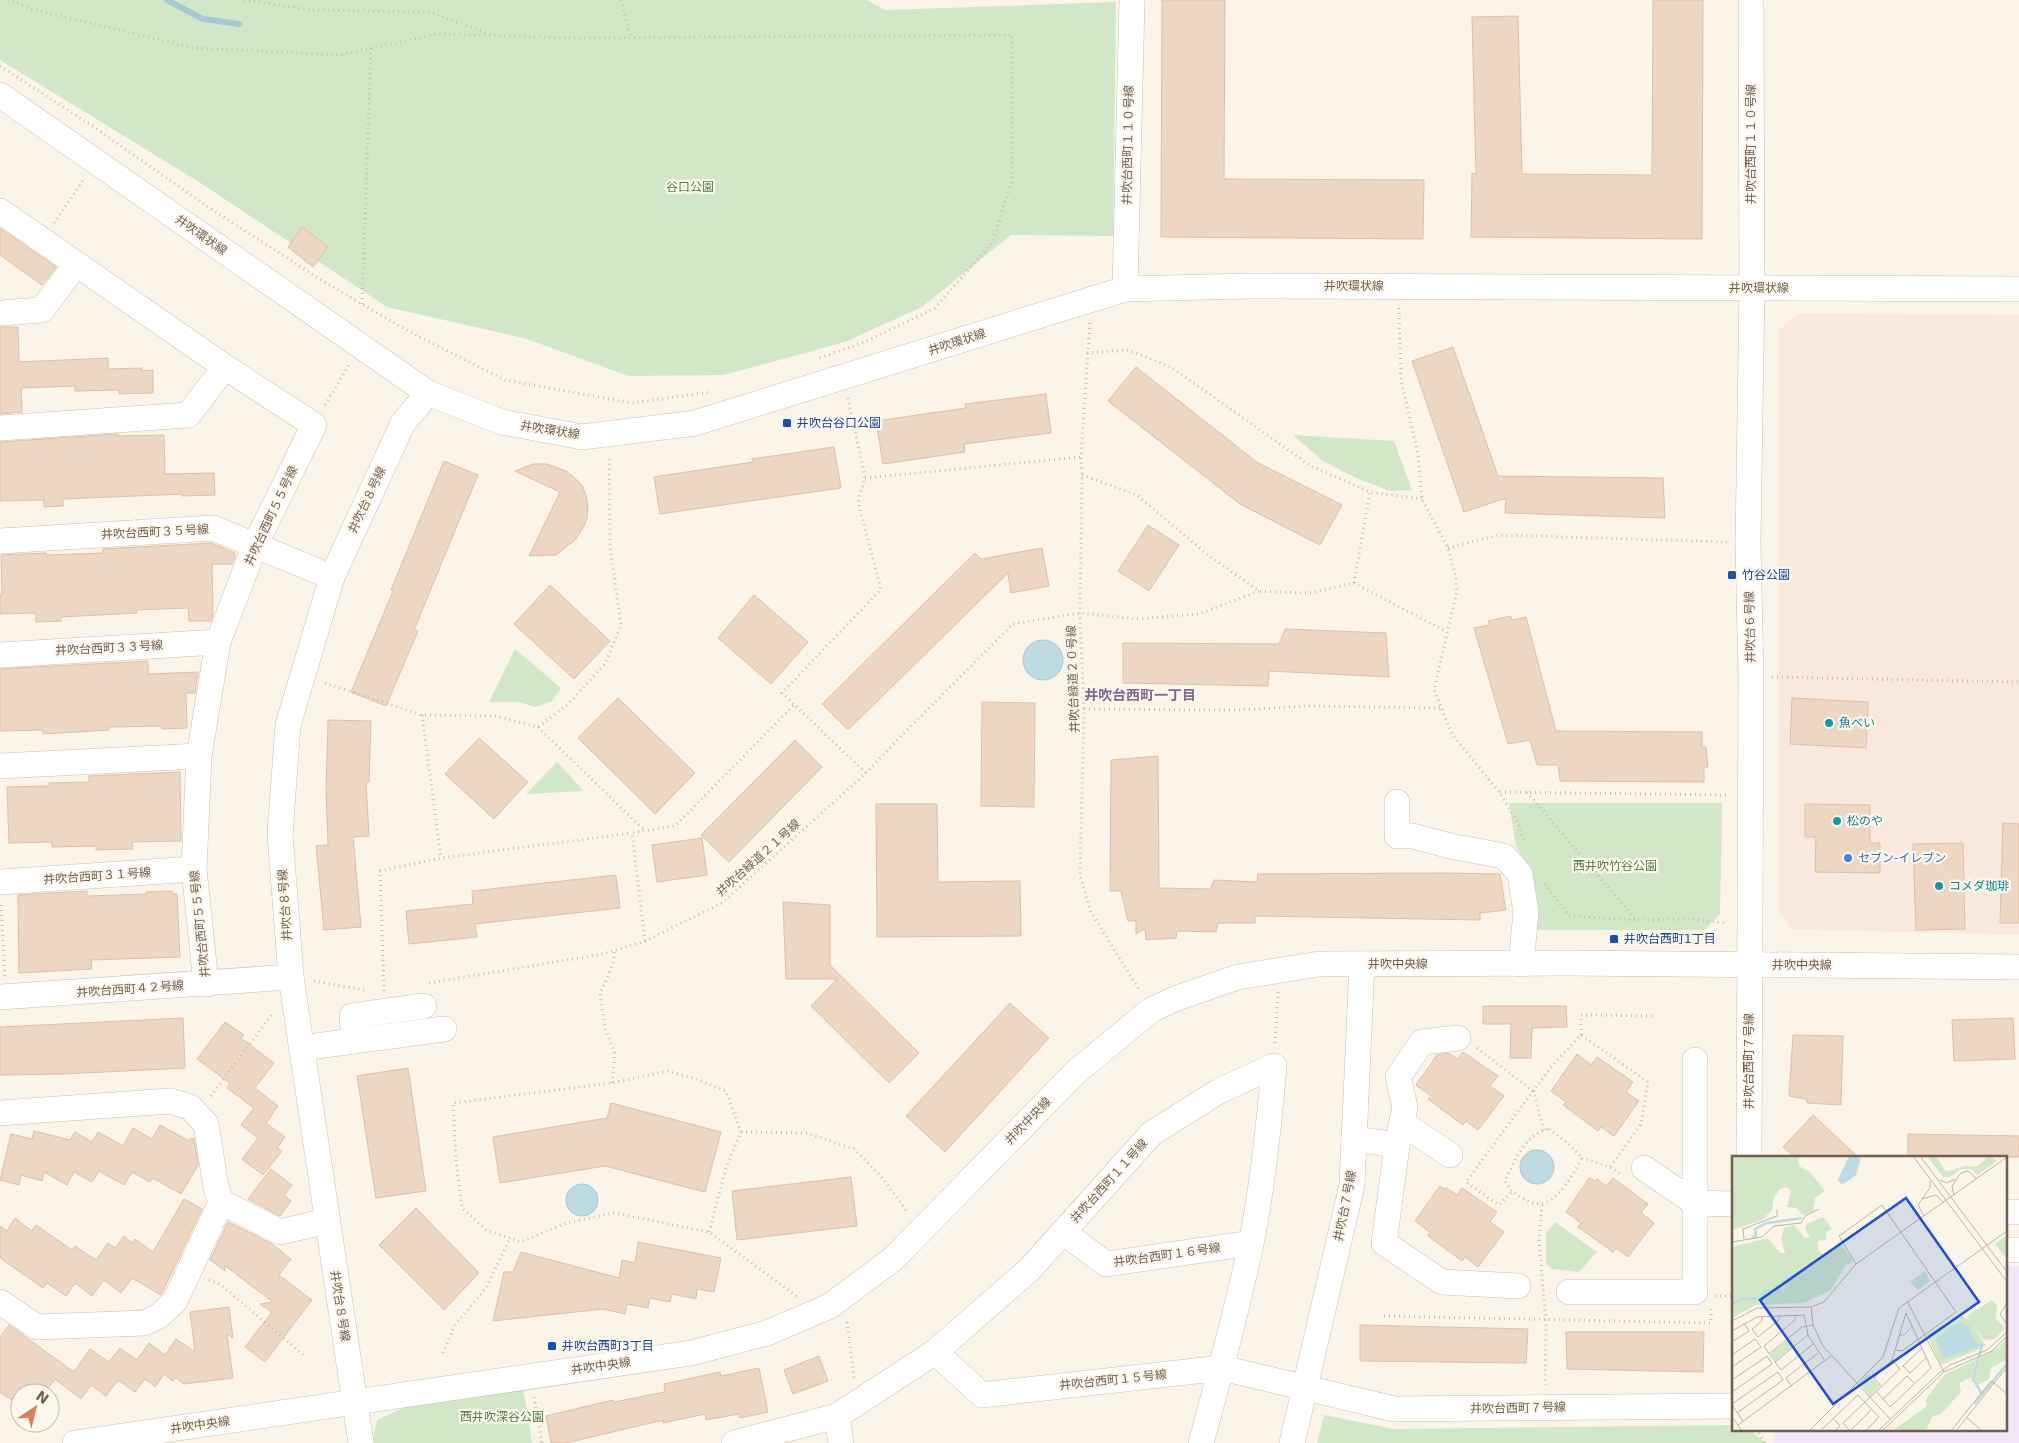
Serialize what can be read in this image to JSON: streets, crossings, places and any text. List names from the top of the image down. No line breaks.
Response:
{"streets":{"street":["井吹台西町１１０号線","井吹環状線","井吹台８号線","井吹台西町５５号線","井吹台西町３５号線","井吹台６号線","井吹台西町３３号線","井吹台西町３１号線","井吹中央線","井吹台西町４２号線","井吹台西町７号線","井吹台西町１１号線","井吹台７号線","井吹台西町１６号線","井吹台西町１５号線"],"path":["井吹台緑道２０号線","井吹台緑道２１号線"]},"crossings":[["井吹台西町１１０号線","井吹環状線"],["井吹台西町１１０号線","井吹台６号線"],["井吹環状線","井吹台８号線"],["井吹環状線","井吹台６号線"],["井吹環状線","井吹台緑道２０号線"],["井吹台８号線","井吹台西町３５号線"],["井吹台８号線","井吹中央線"],["井吹台８号線","井吹台西町４２号線"],["井吹台西町５５号線","井吹台西町３５号線"],["井吹台西町５５号線","井吹台西町３３号線"],["井吹台西町５５号線","井吹台西町３１号線"],["井吹台西町５５号線","井吹台西町４２号線"],["井吹台６号線","井吹中央線"],["井吹台６号線","井吹台西町７号線"],["井吹台緑道２０号線","井吹台緑道２１号線"],["井吹台緑道２０号線","井吹中央線"],["井吹中央線","井吹台西町７号線"],["井吹中央線","井吹台７号線"],["井吹台西町７号線","井吹台７号線"],["井吹台西町７号線","井吹台西町１５号線"],["井吹台西町１１号線","井吹台西町１６号線"],["井吹台西町１１号線","井吹台西町１５号線"],["井吹台７号線","井吹台西町１５号線"]],"districts":["井吹台西町一丁目"],"parks":["谷口公園","西井吹竹谷公園","西井吹深谷公園"],"places":{"transit":["井吹台谷口公園","竹谷公園","井吹台西町1丁目","井吹台西町3丁目"],"other":["魚べい","松のや","セブン-イレブン","コメダ珈琲"]},"north":"top right"}
